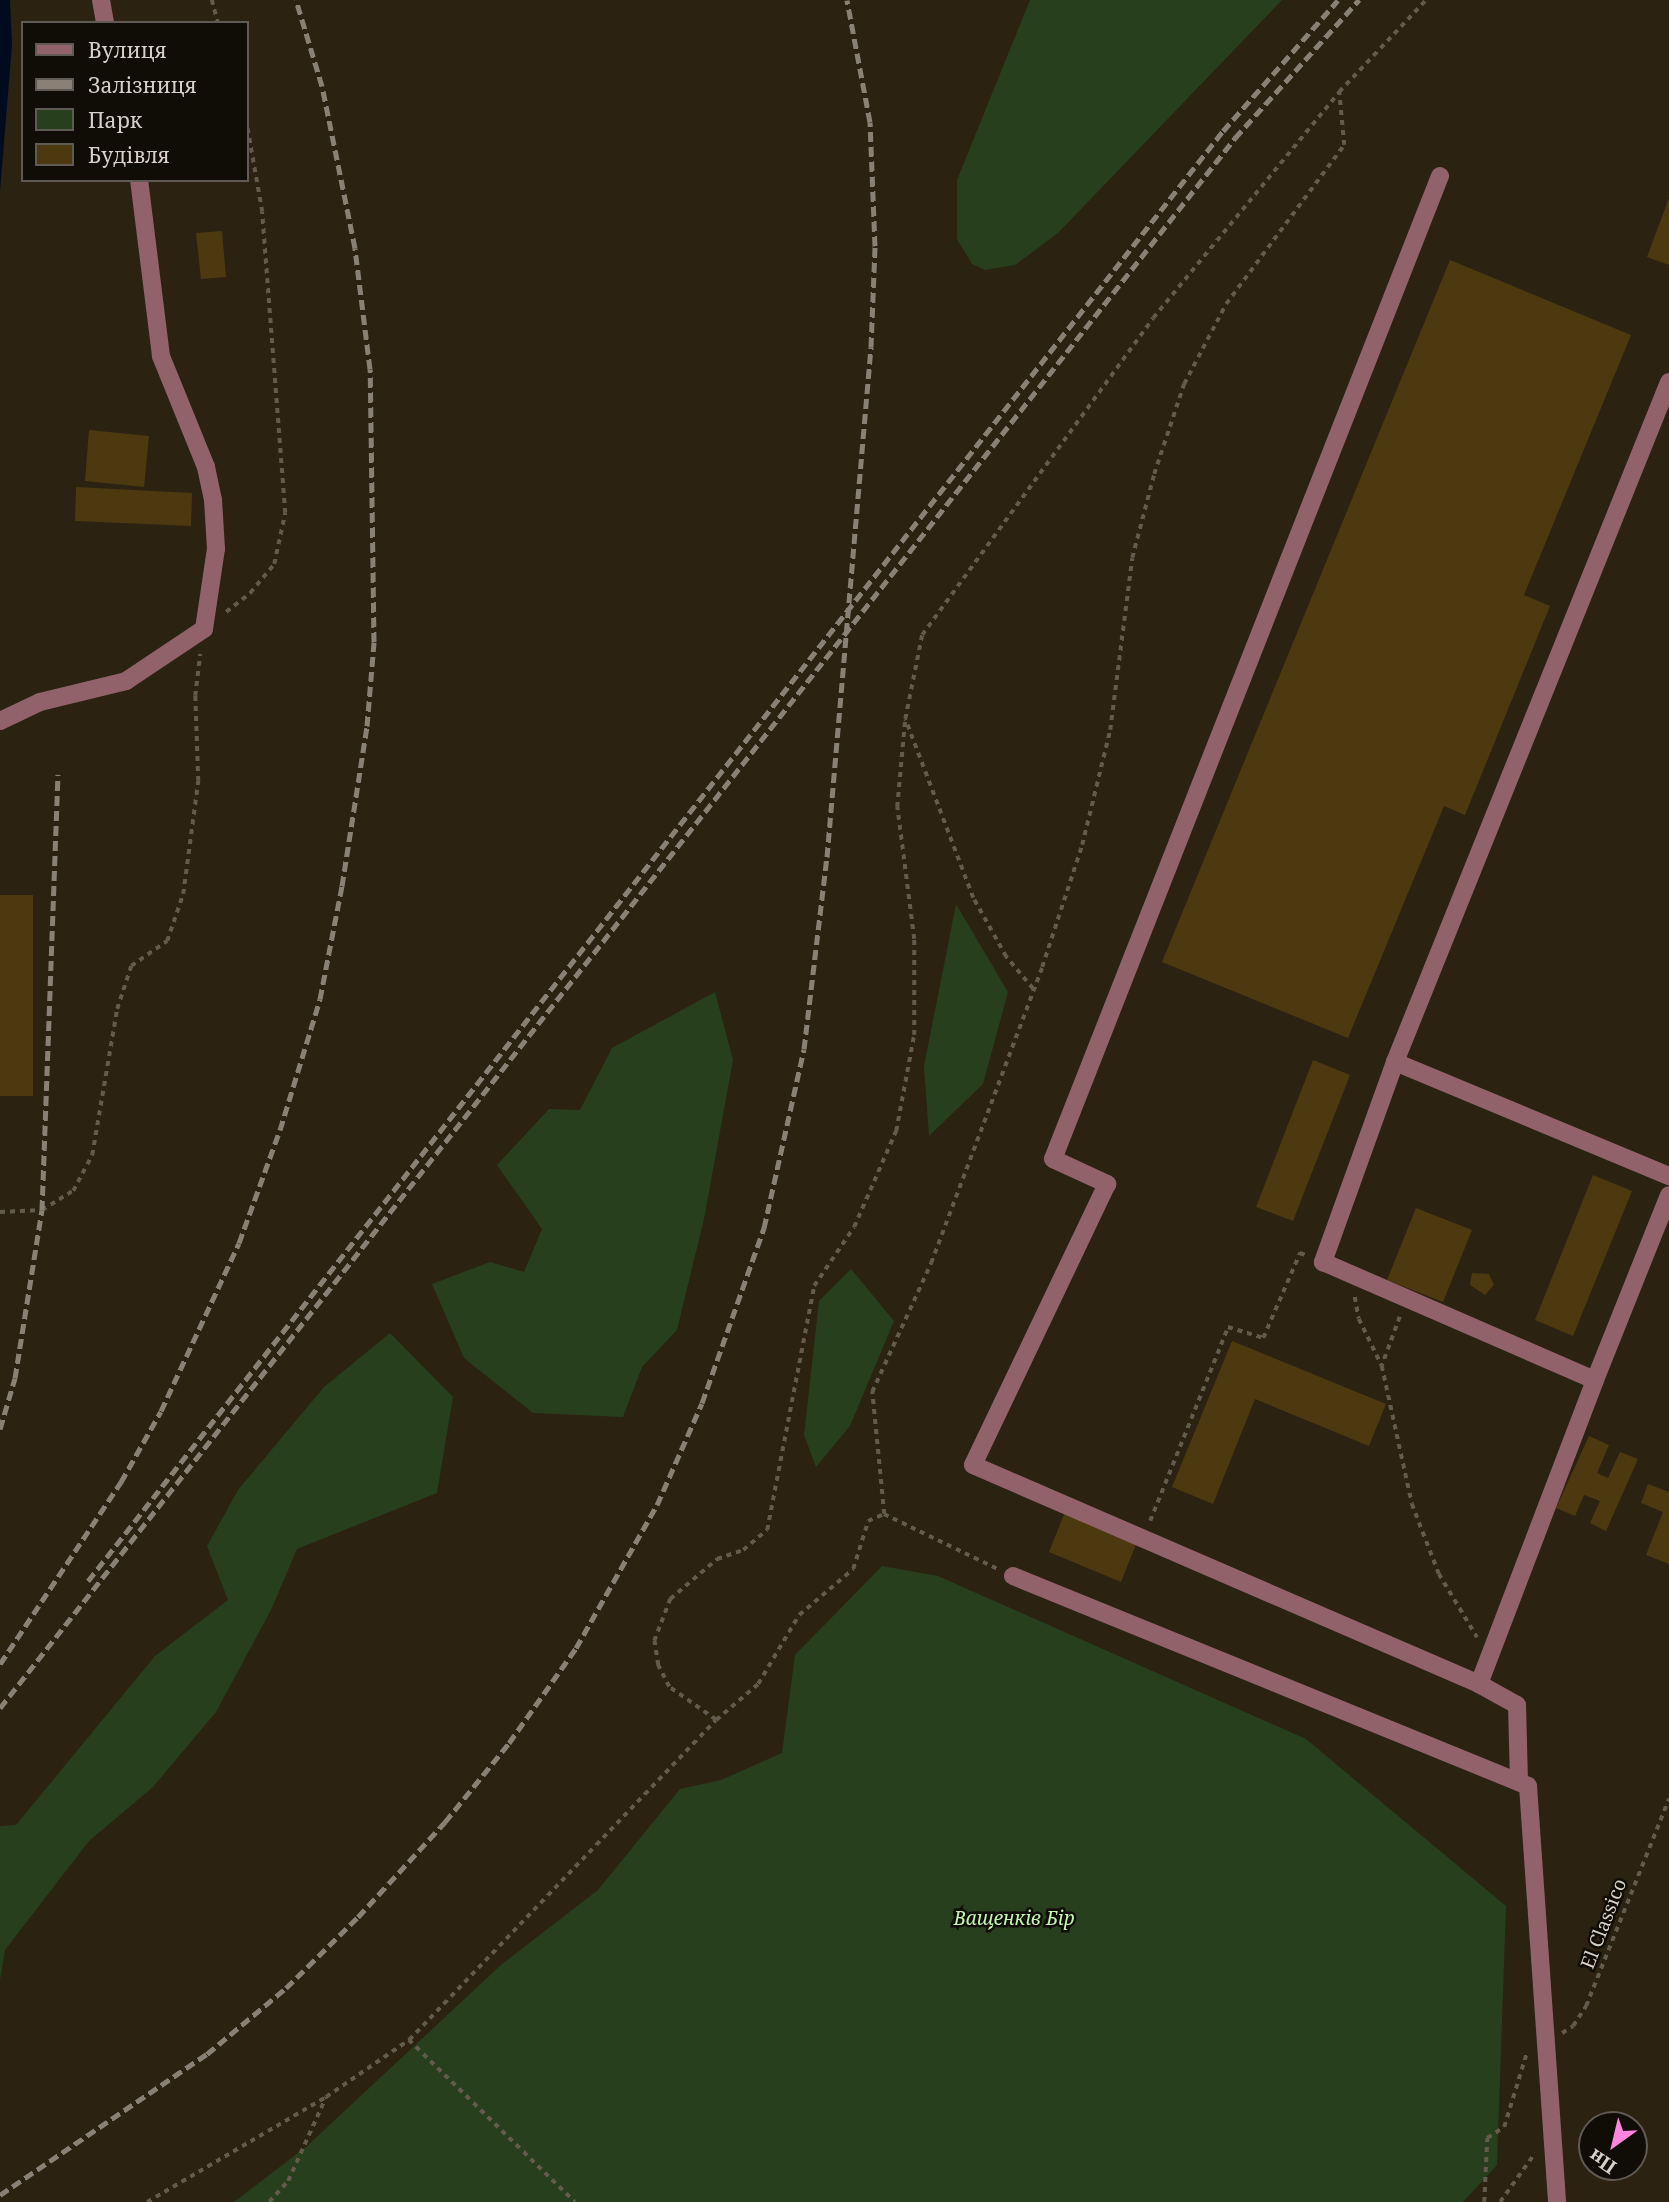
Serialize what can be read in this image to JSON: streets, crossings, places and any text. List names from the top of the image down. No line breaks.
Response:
{"streets":{"path":["El Classico"]},"parks":["Ващенків Бір"],"legend":["Вулиця","Залізниця","Парк","Будівля"],"north":"bottom left"}
